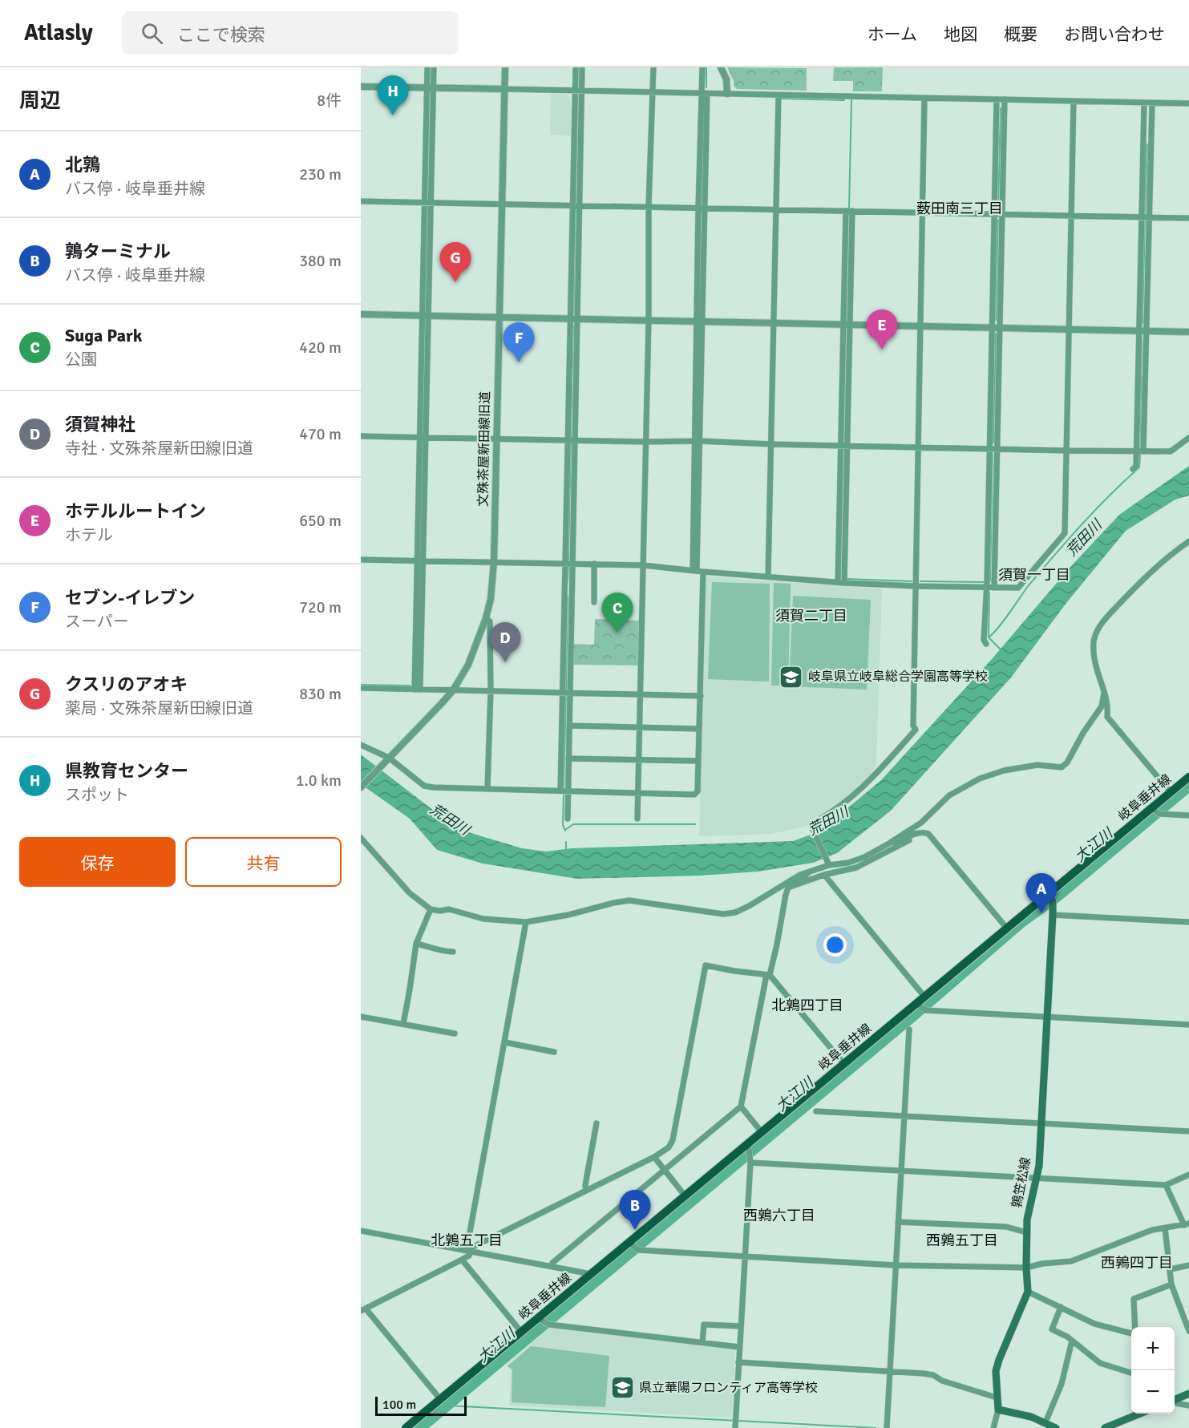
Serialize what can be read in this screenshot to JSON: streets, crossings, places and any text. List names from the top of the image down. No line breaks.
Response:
{"streets":{"main road":["岐阜垂井線","鶉笠松線"],"street":["文殊茶屋新田線旧道"]},"crossings":[["岐阜垂井線","鶉笠松線"]],"districts":["薮田南三丁目","須賀一丁目","須賀二丁目","北鶉四丁目","西鶉六丁目","北鶉五丁目","西鶉五丁目","西鶉四丁目"],"water":["荒田川","大江川"],"places":{"school or university":["岐阜県立岐阜総合学園高等学校","県立華陽フロンティア高等学校"]},"scale_bar":"100 m","page":{"header":"Atlasly","search":"ここで検索","nav":["ホーム","地図","概要","お問い合わせ"],"heading":["周辺","8件"],"pins":["H","G","E","F","C","D","A","B"],"list":[{"mark":"A","name":"北鶉","note":"バス停 · 岐阜垂井線","value":"230 m"},{"mark":"B","name":"鶉ターミナル","note":"バス停 · 岐阜垂井線","value":"380 m"},{"mark":"C","name":"Suga Park","note":"公園","value":"420 m"},{"mark":"D","name":"須賀神社","note":"寺社 · 文殊茶屋新田線旧道","value":"470 m"},{"mark":"E","name":"ホテルルートイン","note":"ホテル","value":"650 m"},{"mark":"F","name":"セブン-イレブン","note":"スーパー","value":"720 m"},{"mark":"G","name":"クスリのアオキ","note":"薬局 · 文殊茶屋新田線旧道","value":"830 m"},{"mark":"H","name":"県教育センター","note":"スポット","value":"1.0 km"}],"buttons":["保存","共有"],"map_buttons":["+","−"],"scale":"100 m"}}
